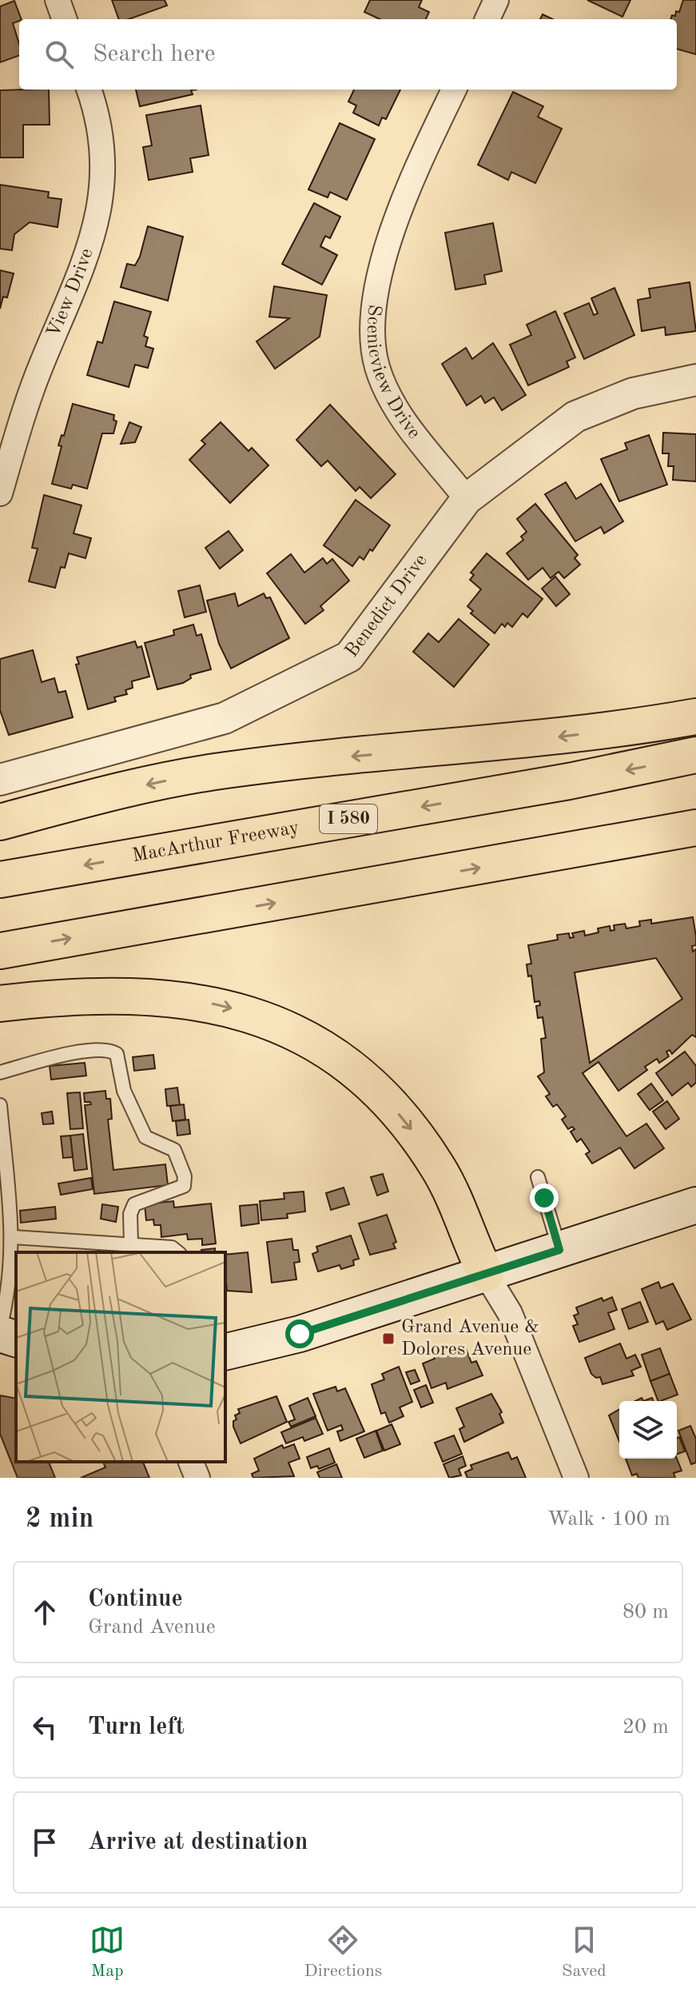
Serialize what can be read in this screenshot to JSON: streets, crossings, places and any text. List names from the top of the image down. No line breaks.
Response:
{"streets":{"highway":["I 580","MacArthur Freeway"],"street":["View Drive","Scenicview Drive","Benedict Drive"]},"crossings":[["Scenicview Drive","Benedict Drive"]],"places":{"transit":["Grand Avenue & Dolores Avenue"]},"page":{"search":"Search here","heading":["2 min","Walk · 100 m"],"list":[["Continue","Grand Avenue","80 m"],["Turn left","20 m"],"Arrive at destination"],"nav":["Map","Directions","Saved"]}}
